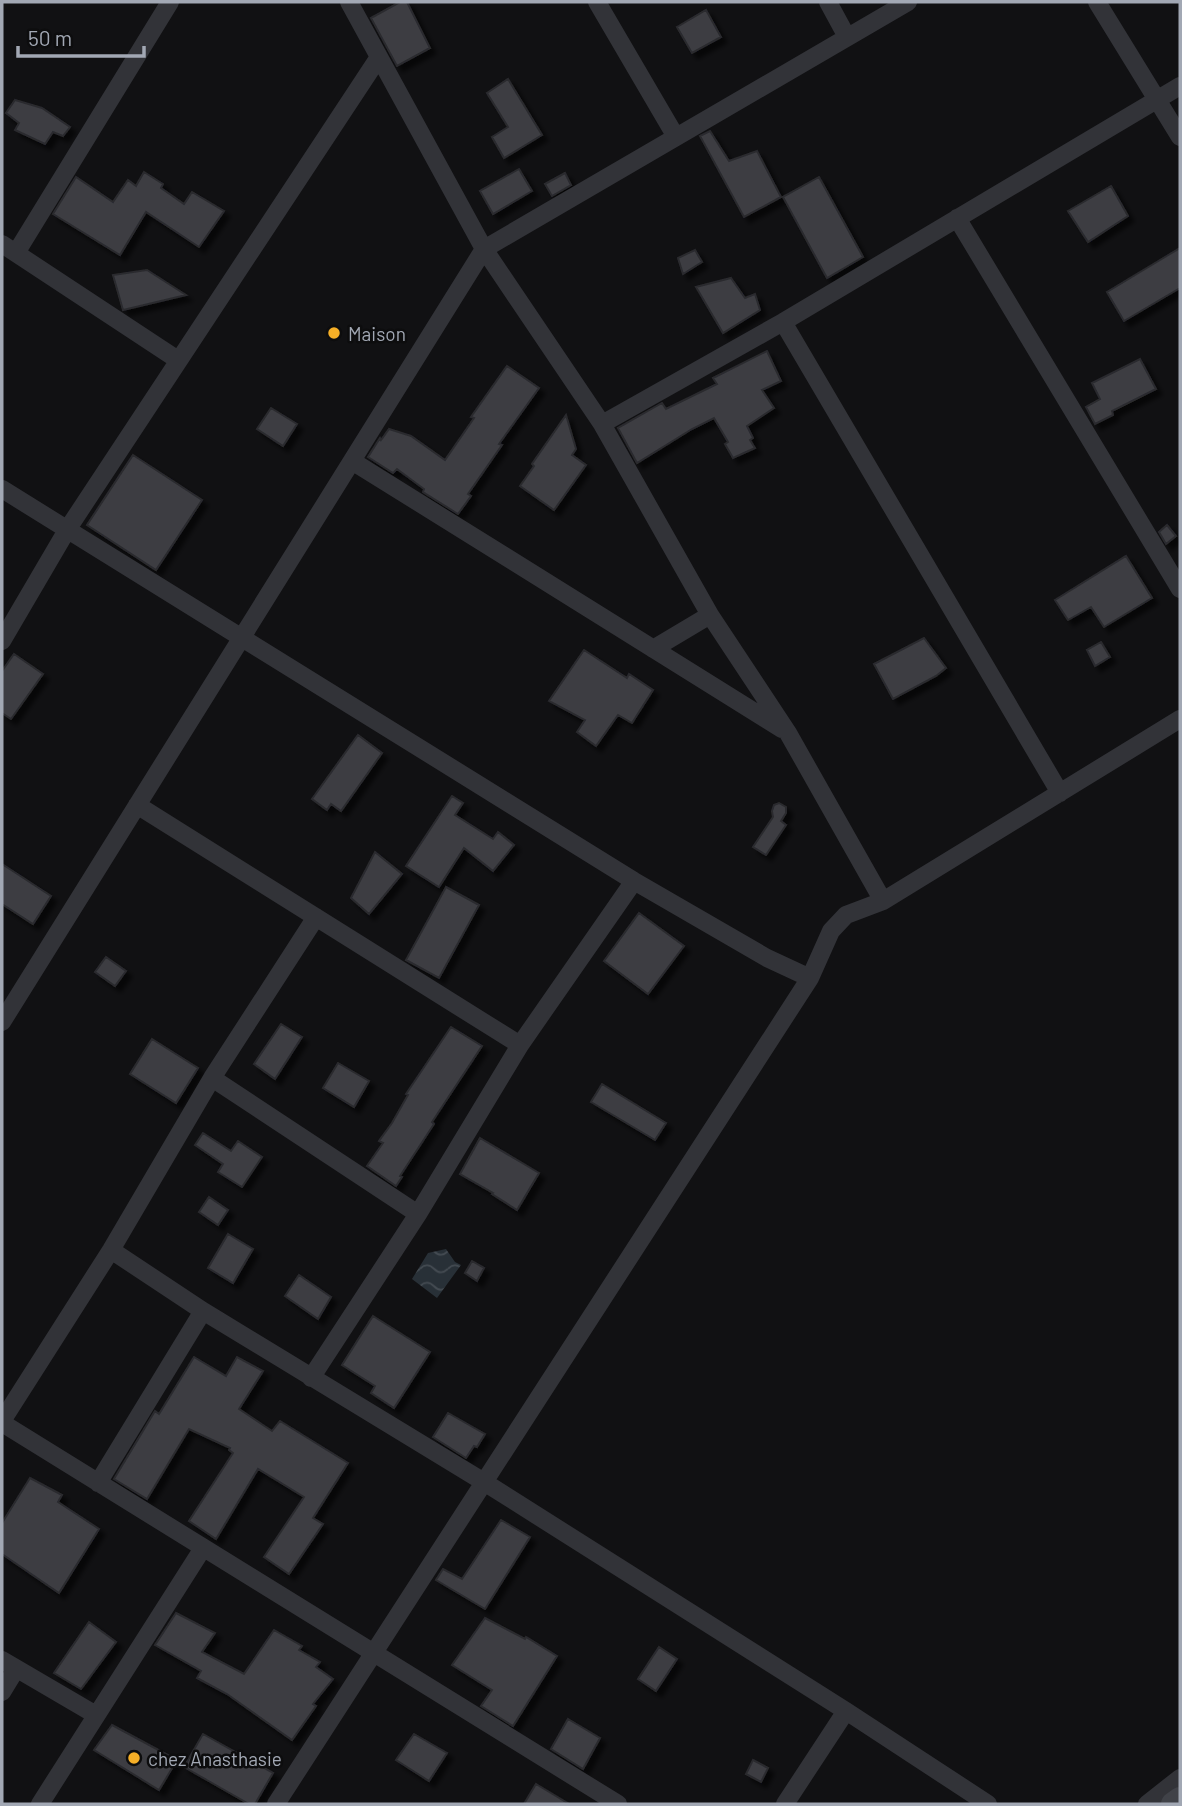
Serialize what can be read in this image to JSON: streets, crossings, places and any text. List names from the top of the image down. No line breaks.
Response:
{"places":["Maison","chez Anasthasie"],"scale_bar":"50 m"}
